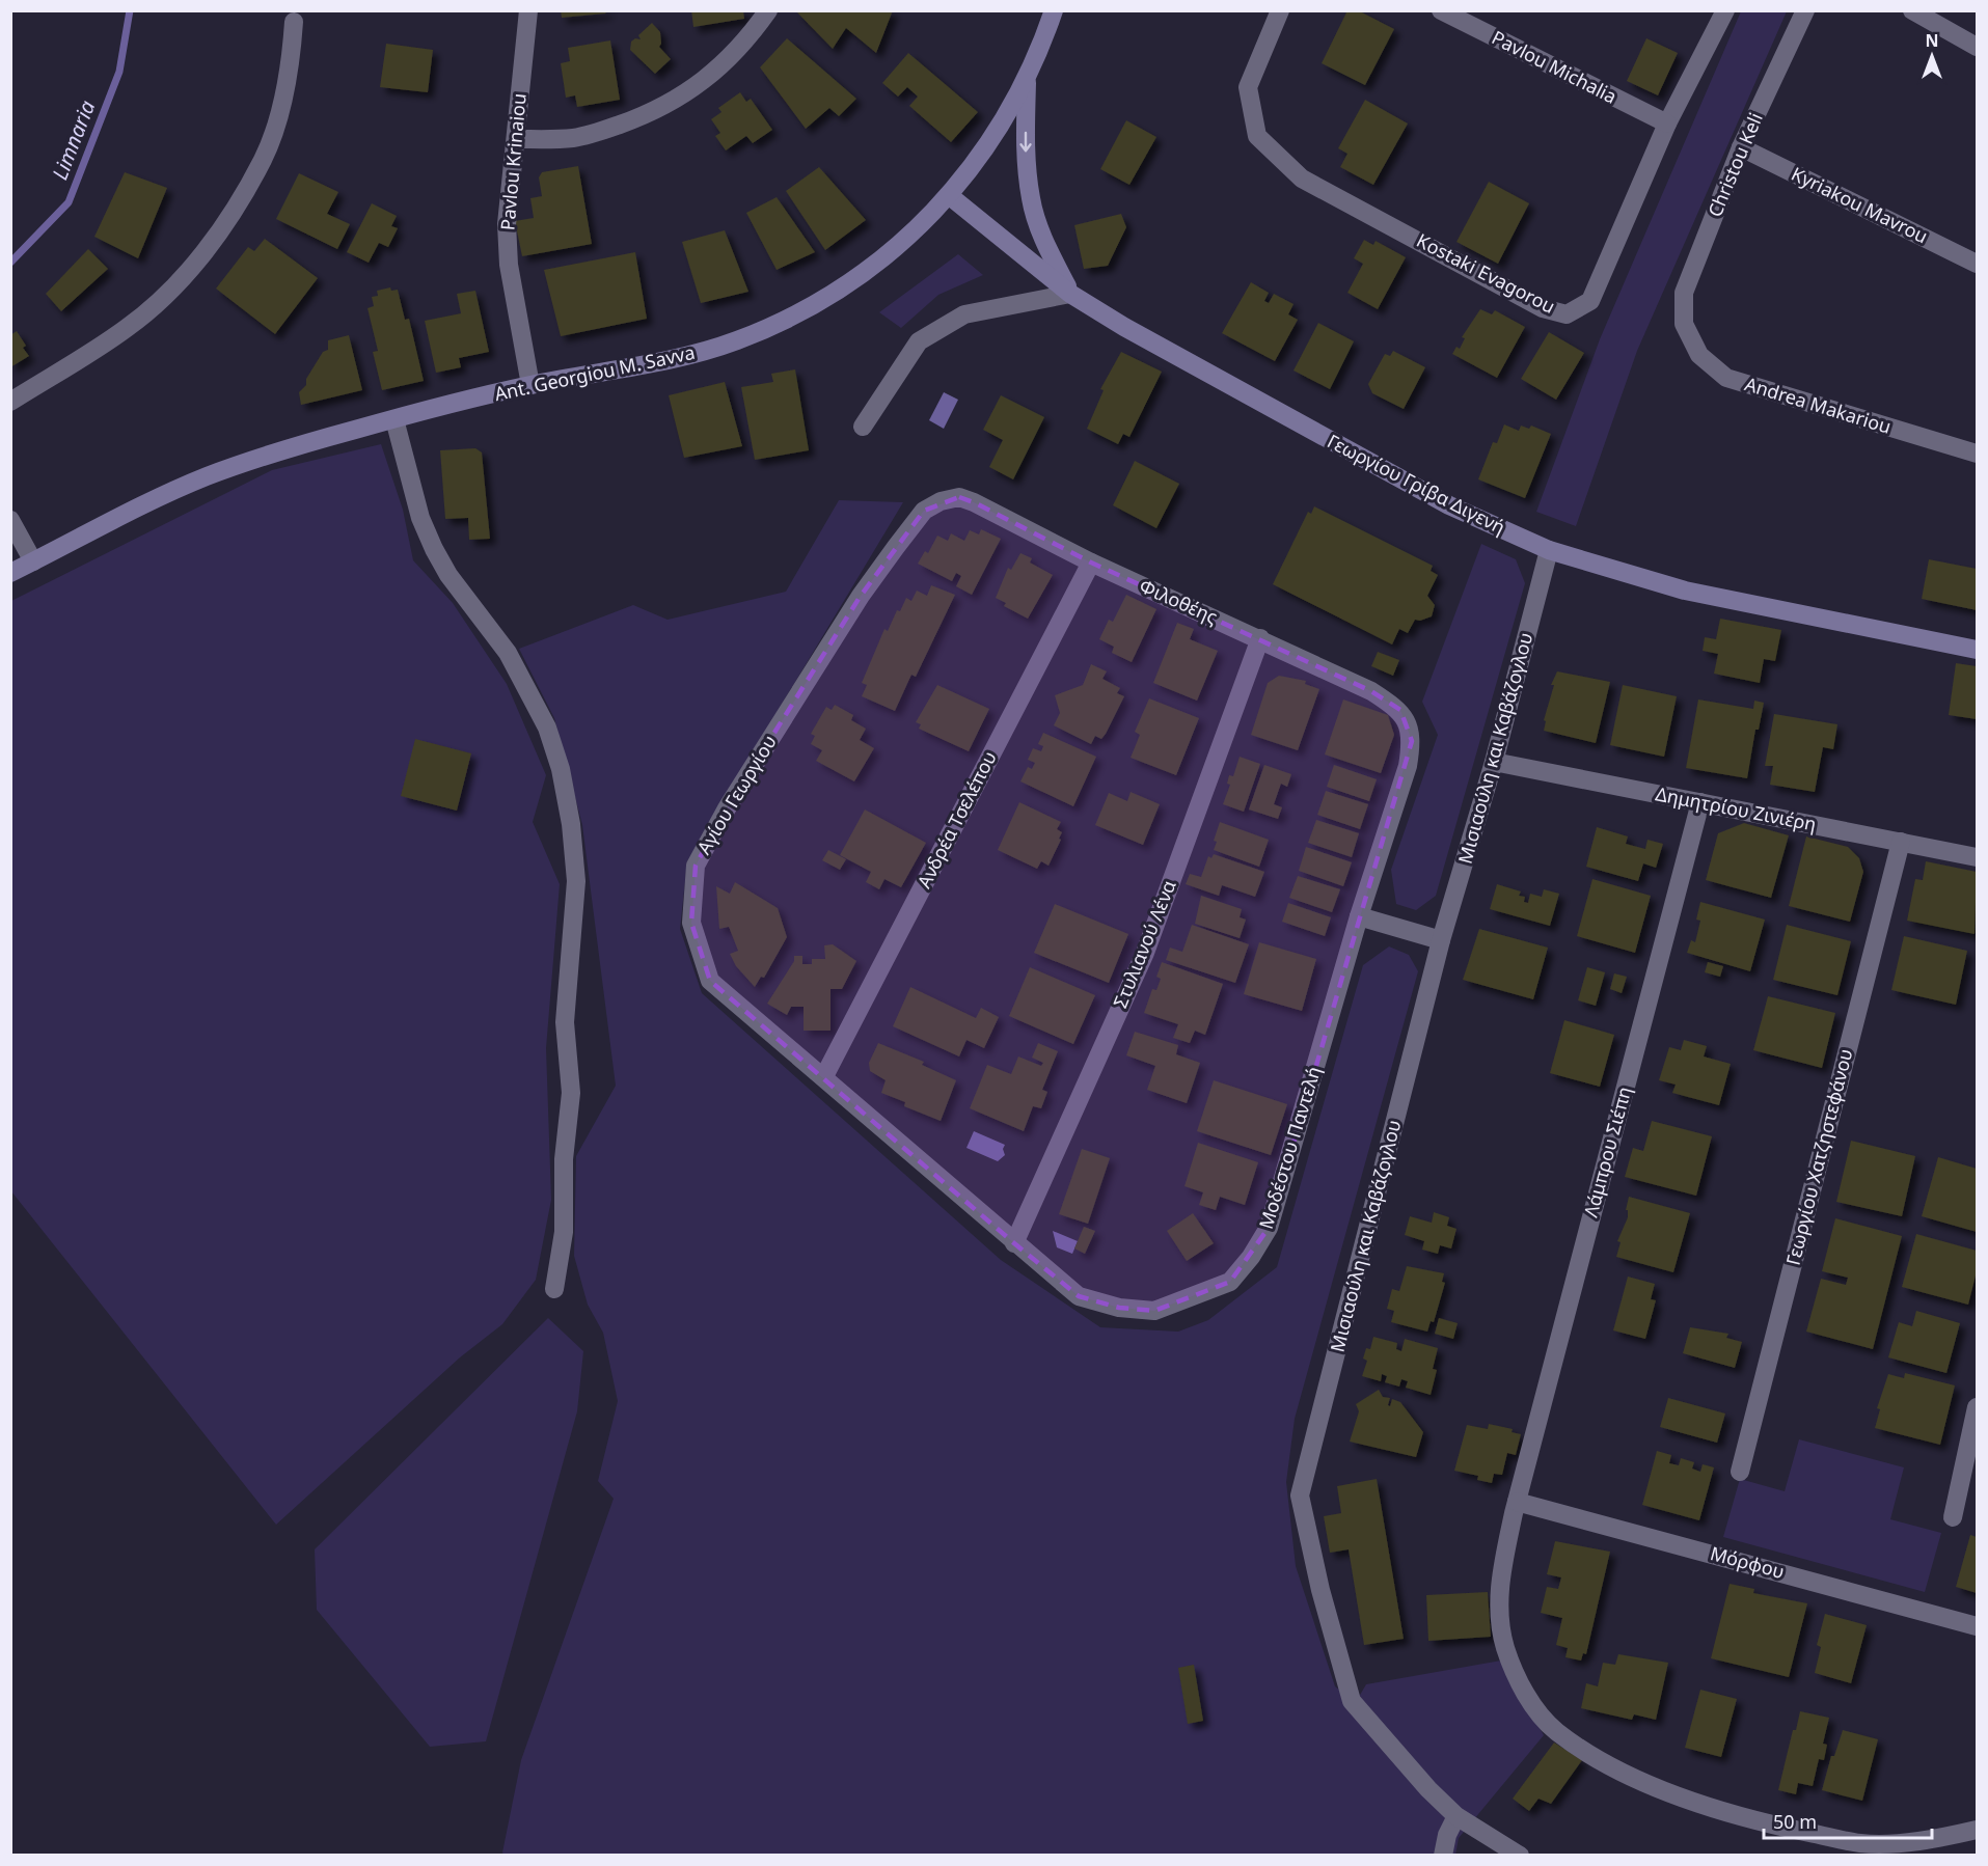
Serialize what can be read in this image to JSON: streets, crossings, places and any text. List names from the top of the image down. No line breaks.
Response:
{"streets":{"main road":["Ant. Georgiou M. Savva","Γεωργίου Γρίβα Διγενή"],"street":["Pavlou Michalia","Pavlou Krinaiou","Christou Keli","Kyriakou Mavrou","Kostaki Evagorou","Andrea Makariou","Φιλοθέης","Μισιαούλη και Καβάζογλου","Αγίου Γεωργίου","Δημητρίου Ζινιέρη","Ανδρέα Τσελέπου","Στυλιανού Λένα","Μοδέστου Παντελή","Λάμπρου Σιέπη","Γεωργίου Χατζηστεφάνου","Μόρφου"]},"crossings":[["Pavlou Michalia","Kostaki Evagorou"],["Pavlou Krinaiou","Ant. Georgiou M. Savva"],["Christou Keli","Kyriakou Mavrou"],["Christou Keli","Andrea Makariou"],["Ant. Georgiou M. Savva","Γεωργίου Γρίβα Διγενή"],["Γεωργίου Γρίβα Διγενή","Μισιαούλη και Καβάζογλου"],["Φιλοθέης","Αγίου Γεωργίου"],["Φιλοθέης","Ανδρέα Τσελέπου"],["Φιλοθέης","Στυλιανού Λένα"],["Φιλοθέης","Μοδέστου Παντελή"],["Μισιαούλη και Καβάζογλου","Δημητρίου Ζινιέρη"],["Αγίου Γεωργίου","Ανδρέα Τσελέπου"],["Αγίου Γεωργίου","Στυλιανού Λένα"],["Αγίου Γεωργίου","Μοδέστου Παντελή"],["Δημητρίου Ζινιέρη","Λάμπρου Σιέπη"],["Δημητρίου Ζινιέρη","Γεωργίου Χατζηστεφάνου"],["Στυλιανού Λένα","Μοδέστου Παντελή"],["Λάμπρου Σιέπη","Μόρφου"]],"water":["Limnaria"],"scale_bar":"50 m","north":"top"}
